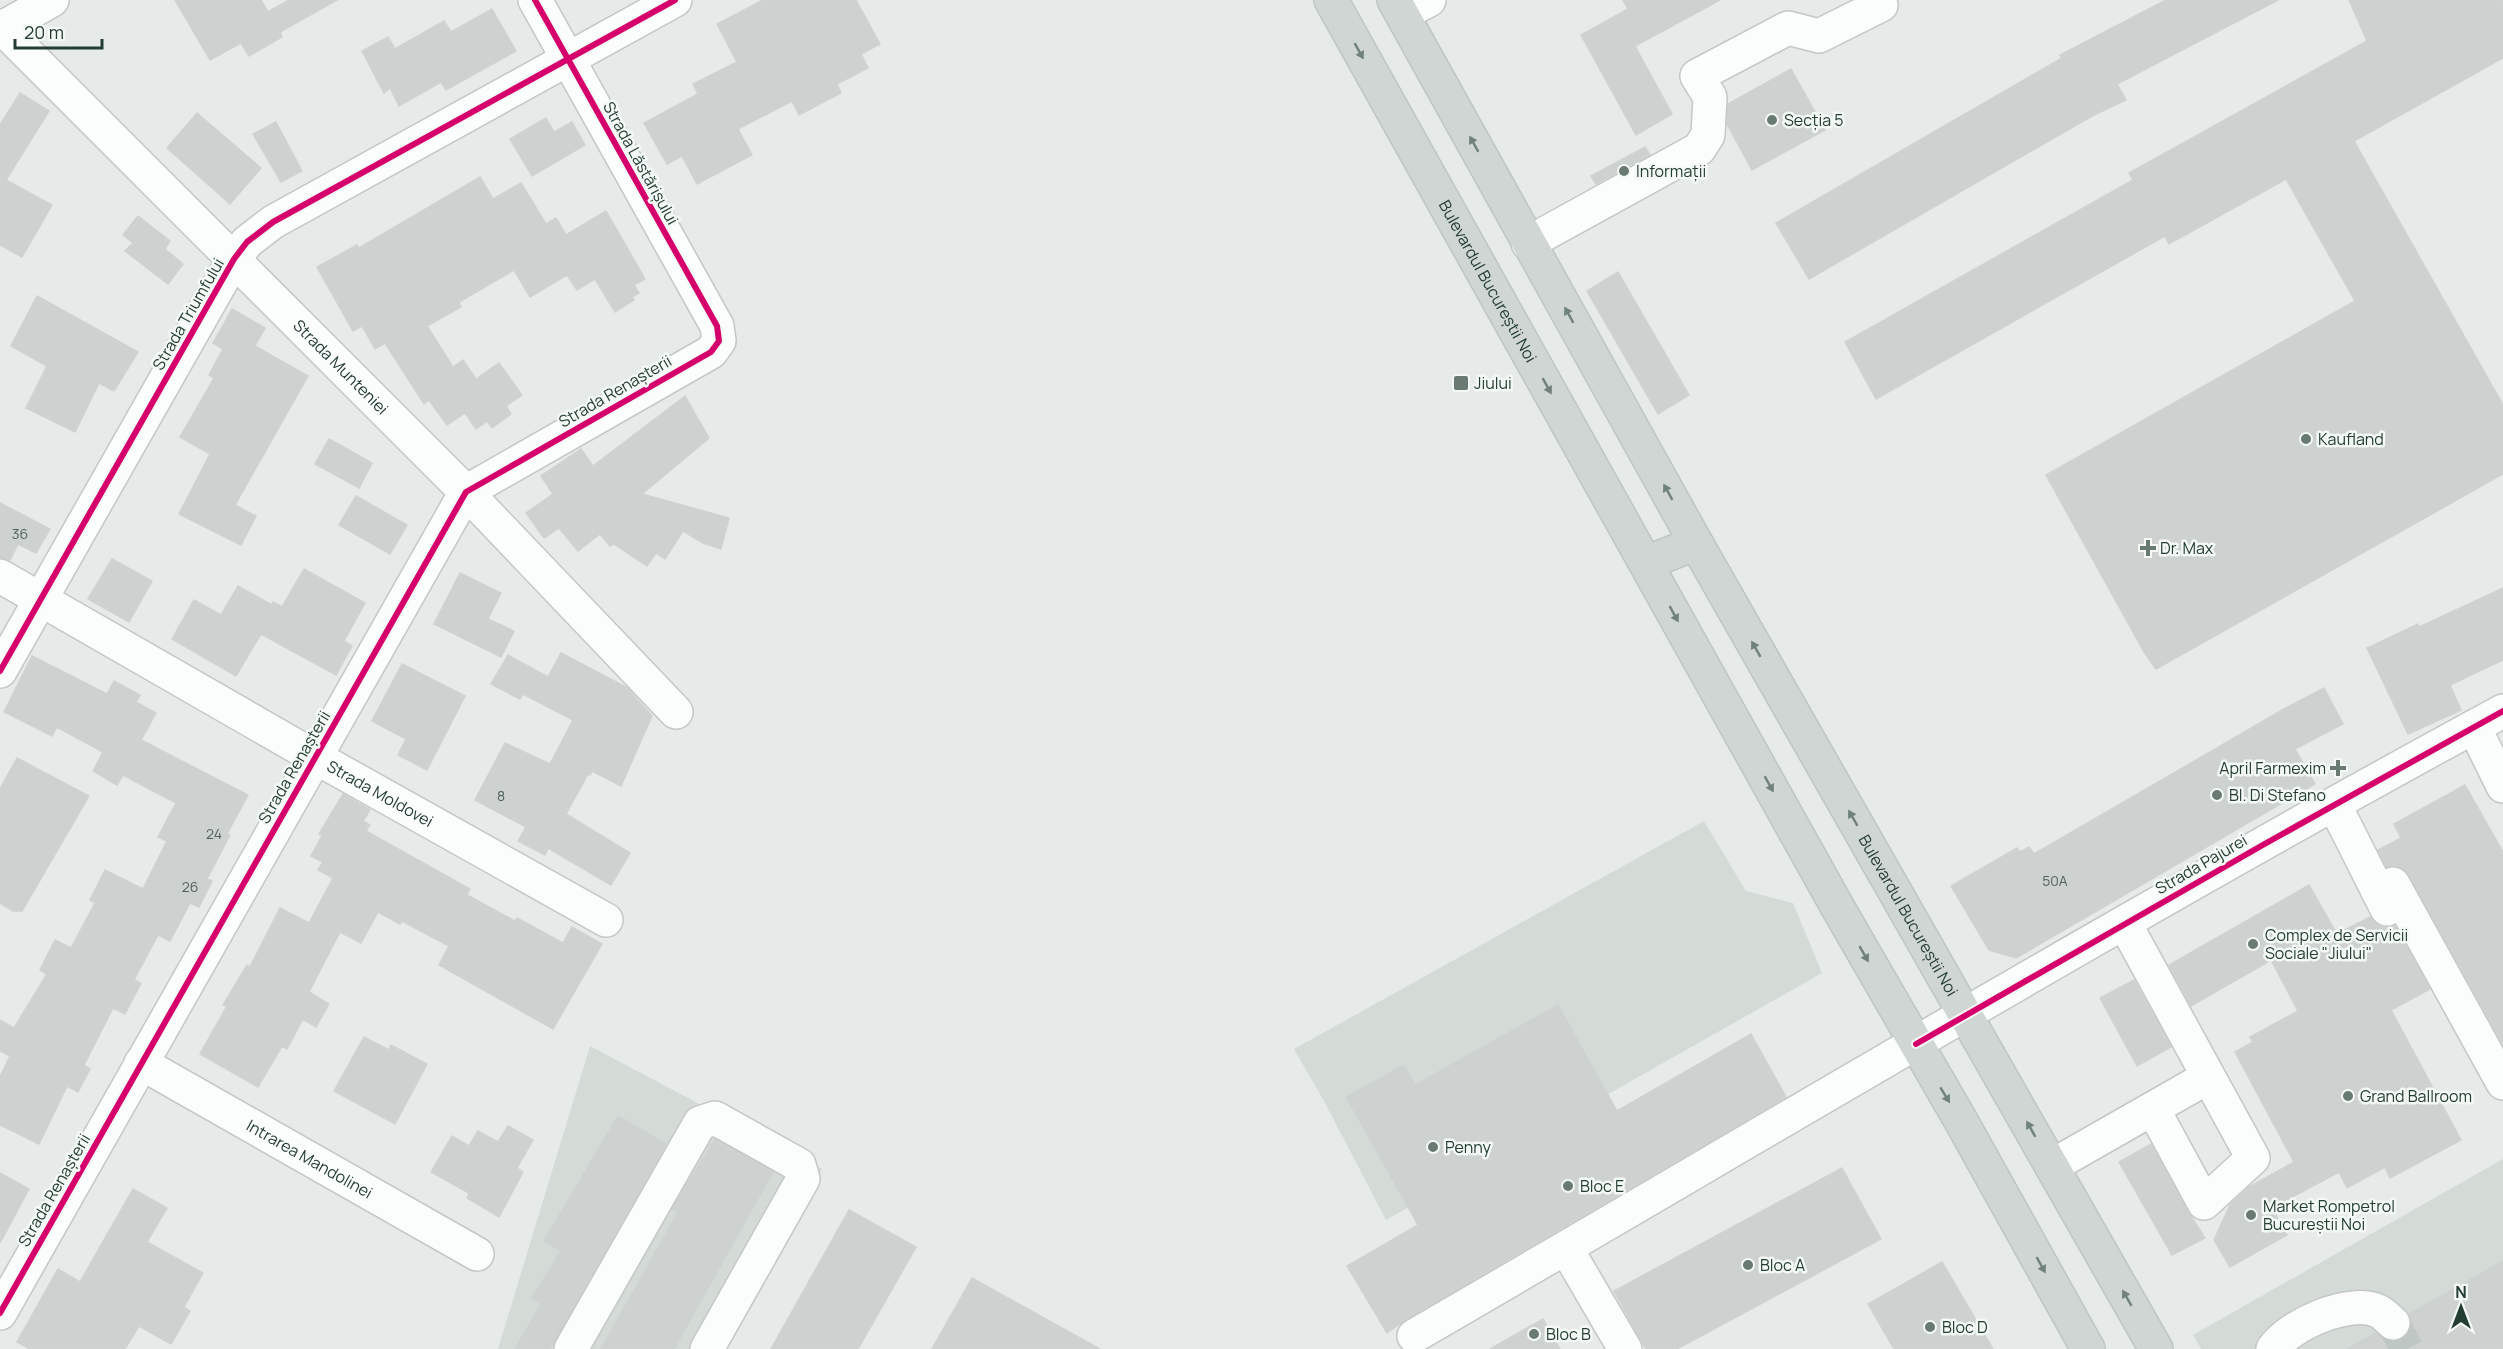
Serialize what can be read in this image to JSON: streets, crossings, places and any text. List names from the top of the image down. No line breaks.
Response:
{"streets":{"main road":["Bulevardul Bucureștii Noi"],"street":["Strada Lăstărișului","Strada Triumfului","Strada Munteniei","Strada Renașterii","Strada Moldovei","Strada Pajurei","Intrarea Mandolinei"]},"crossings":[["Strada Lăstărișului","Strada Triumfului"],["Strada Lăstărișului","Strada Renașterii"],["Bulevardul Bucureștii Noi","Strada Pajurei"],["Strada Triumfului","Strada Munteniei"],["Strada Triumfului","Strada Moldovei"],["Strada Munteniei","Strada Renașterii"],["Strada Renașterii","Strada Moldovei"],["Strada Renașterii","Intrarea Mandolinei"]],"places":{"other":["Secția 5","Informații","Kaufland","Bl. Di Stefano","Complex de Servicii Sociale \"Jiului\"","Grand Ballroom","Penny","Bloc E","Market Rompetrol Bucureștii Noi","Bloc A","Bloc D","Bloc B"],"transit":["Jiului"],"health":["Dr. Max","April Farmexim"]},"house_numbers":["36","8","24","50A","26"],"scale_bar":"20 m","north":"top"}
